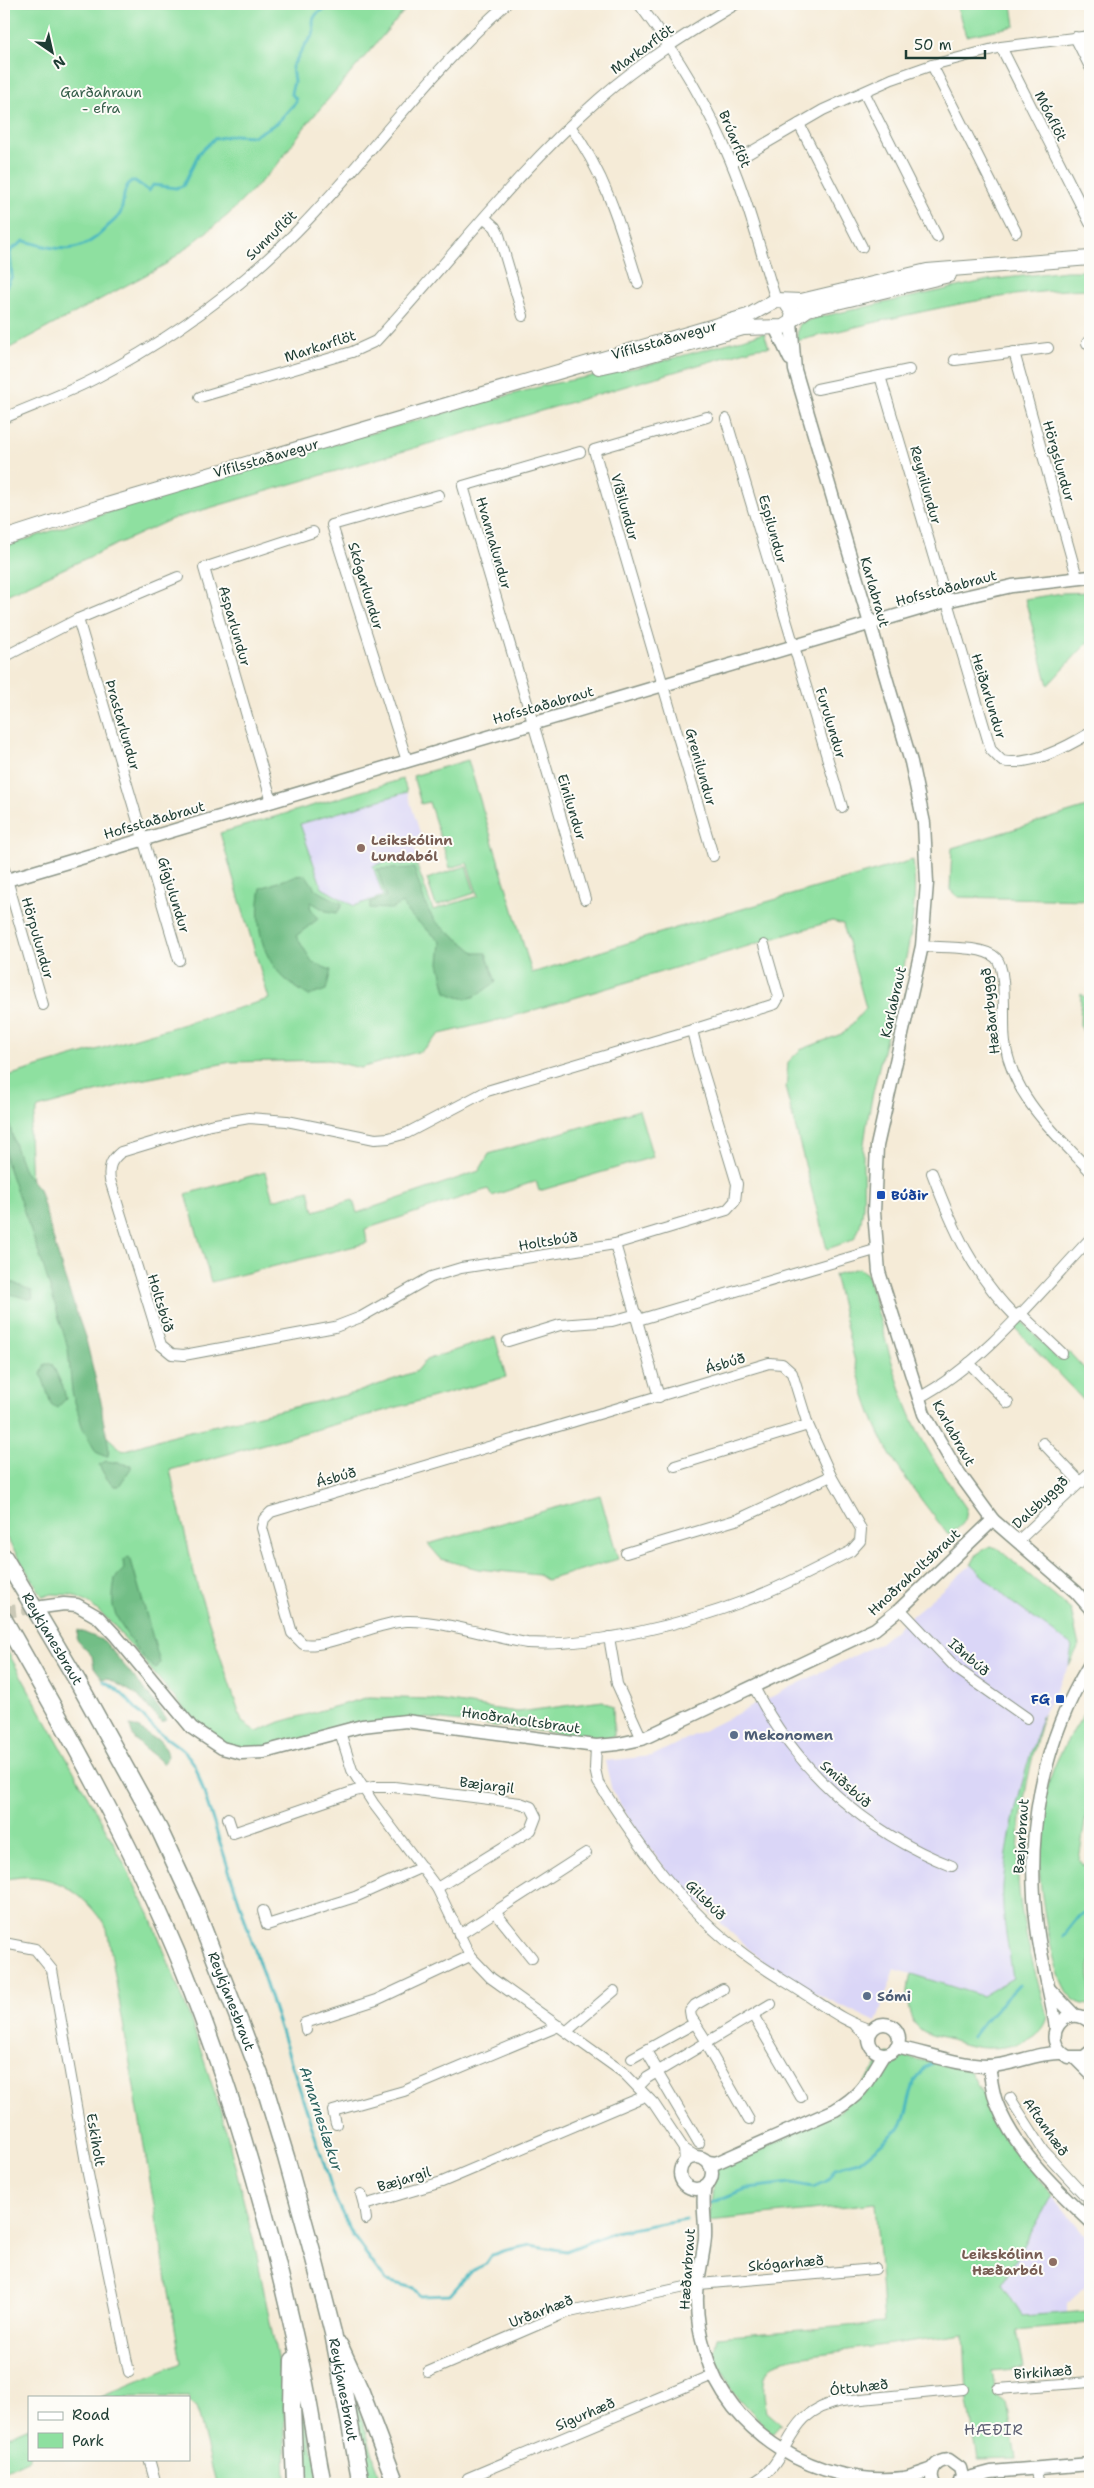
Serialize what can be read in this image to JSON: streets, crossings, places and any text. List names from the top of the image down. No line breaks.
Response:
{"streets":{"highway":["Reykjanesbraut"],"main road":["Vífilsstaðavegur"],"street":["Markarflöt","Móaflöt","Brúarflöt","Sunnuflöt","Hörgslundur","Reynilundur","Víðilundur","Espilundur","Hvannalundur","Skógarlundur","Hofsstaðabraut","Karlabraut","Asparlundur","Heiðarlundur","Furulundur","Þrastarlundur","Grenilundur","Einilundur","Gígjulundur","Hörpulundur","Hæðarbyggð","Holtsbúð","Ásbúð","Dalsbyggð","Hnoðraholtsbraut","Iðnbúð","Smiðsbúð","Bæjargil","Bæjarbraut","Gilsbúð","Aftanhæð","Eskiholt","Skógarhæð","Hæðarbraut","Urðarhæð","Birkihæð","Óttuhæð","Sigurhæð"]},"crossings":[["Markarflöt","Brúarflöt"],["Brúarflöt","Vífilsstaðavegur"],["Brúarflöt","Karlabraut"],["Vífilsstaðavegur","Karlabraut"],["Hörgslundur","Hofsstaðabraut"],["Reynilundur","Hofsstaðabraut"],["Reynilundur","Heiðarlundur"],["Víðilundur","Hofsstaðabraut"],["Víðilundur","Grenilundur"],["Espilundur","Hofsstaðabraut"],["Espilundur","Furulundur"],["Hvannalundur","Hofsstaðabraut"],["Hvannalundur","Einilundur"],["Skógarlundur","Hofsstaðabraut"],["Hofsstaðabraut","Karlabraut"],["Hofsstaðabraut","Asparlundur"],["Hofsstaðabraut","Heiðarlundur"],["Hofsstaðabraut","Furulundur"],["Hofsstaðabraut","Þrastarlundur"],["Hofsstaðabraut","Grenilundur"],["Hofsstaðabraut","Einilundur"],["Hofsstaðabraut","Gígjulundur"],["Hofsstaðabraut","Hörpulundur"],["Karlabraut","Hæðarbyggð"],["Karlabraut","Dalsbyggð"],["Karlabraut","Hnoðraholtsbraut"],["Þrastarlundur","Gígjulundur"],["Hnoðraholtsbraut","Iðnbúð"],["Hnoðraholtsbraut","Smiðsbúð"],["Hnoðraholtsbraut","Gilsbúð"],["Skógarhæð","Hæðarbraut"],["Skógarhæð","Urðarhæð"],["Hæðarbraut","Urðarhæð"],["Hæðarbraut","Óttuhæð"],["Hæðarbraut","Sigurhæð"]],"districts":["HÆÐIR"],"water":["Arnarneslækur"],"parks":["Garðahraun - efra"],"places":{"other":["Leikskólinn Lundaból","Mekonomen","Sómi","Leikskólinn Hæðarból"],"transit":["Búðir","FG"]},"legend":["Road","Park"],"scale_bar":"50 m","north":"bottom right"}
